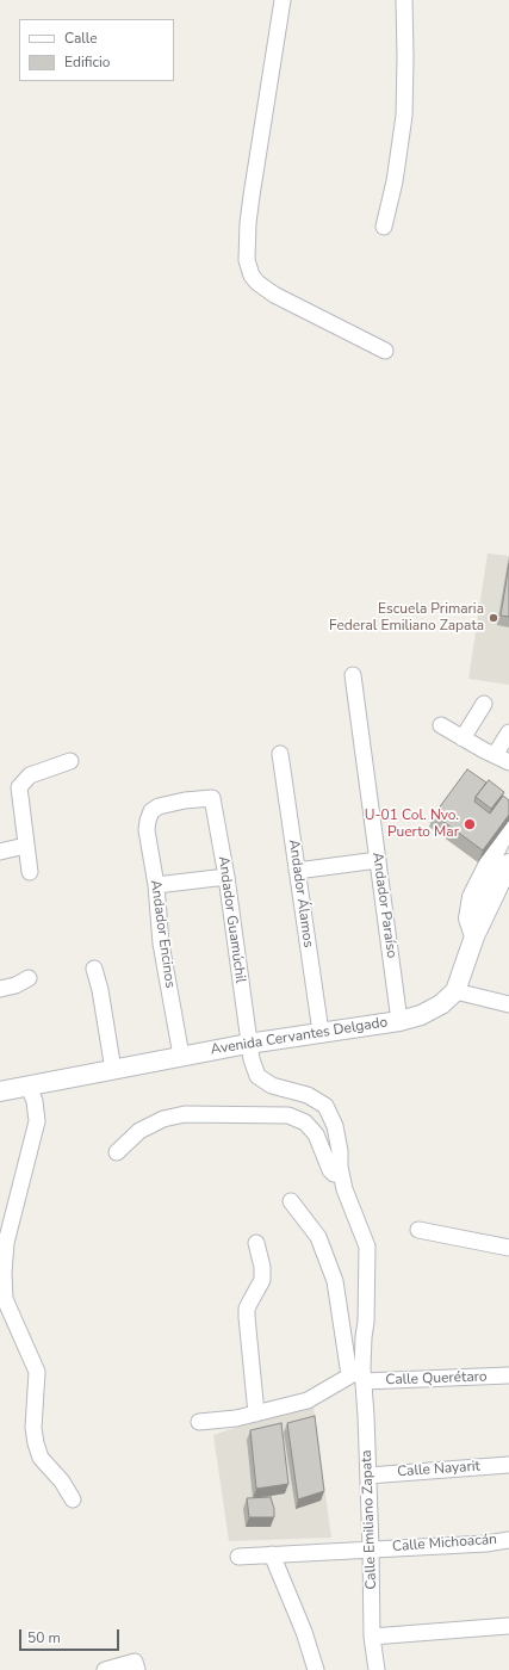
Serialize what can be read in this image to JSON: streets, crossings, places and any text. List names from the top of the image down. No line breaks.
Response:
{"streets":{"street":["Andador Álamos","Andador Paraíso","Andador Guamúchil","Andador Encinos","Avenida Cervantes Delgado","Calle Querétaro","Calle Nayarit","Calle Emiliano Zapata","Calle Michoacán"]},"crossings":[["Andador Álamos","Avenida Cervantes Delgado"],["Andador Paraíso","Avenida Cervantes Delgado"],["Andador Guamúchil","Andador Encinos"],["Andador Guamúchil","Avenida Cervantes Delgado"],["Andador Encinos","Avenida Cervantes Delgado"],["Calle Querétaro","Calle Emiliano Zapata"],["Calle Nayarit","Calle Emiliano Zapata"],["Calle Emiliano Zapata","Calle Michoacán"]],"places":["Escuela Primaria Federal Emiliano Zapata","U-01 Col. Nvo. Puerto Mar"],"legend":["Calle","Edificio"],"scale_bar":"50 m"}
